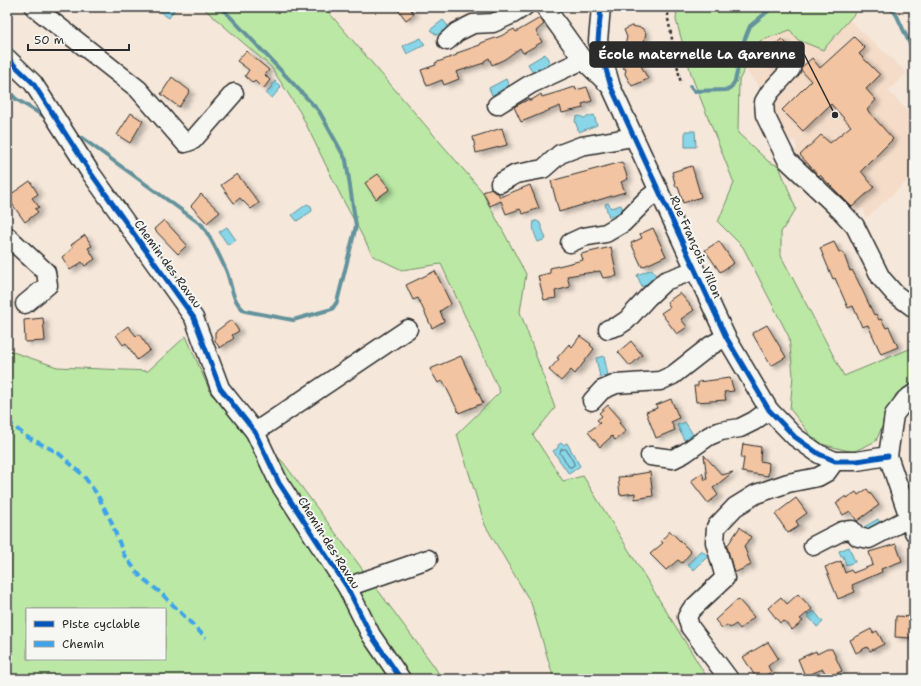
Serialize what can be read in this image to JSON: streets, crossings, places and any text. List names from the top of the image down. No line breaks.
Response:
{"streets":{"street":["Rue François Villon","Chemin des Ravau"]},"places":["École maternelle La Garenne"],"legend":["Piste cyclable","Chemin"],"scale_bar":"50 m"}
